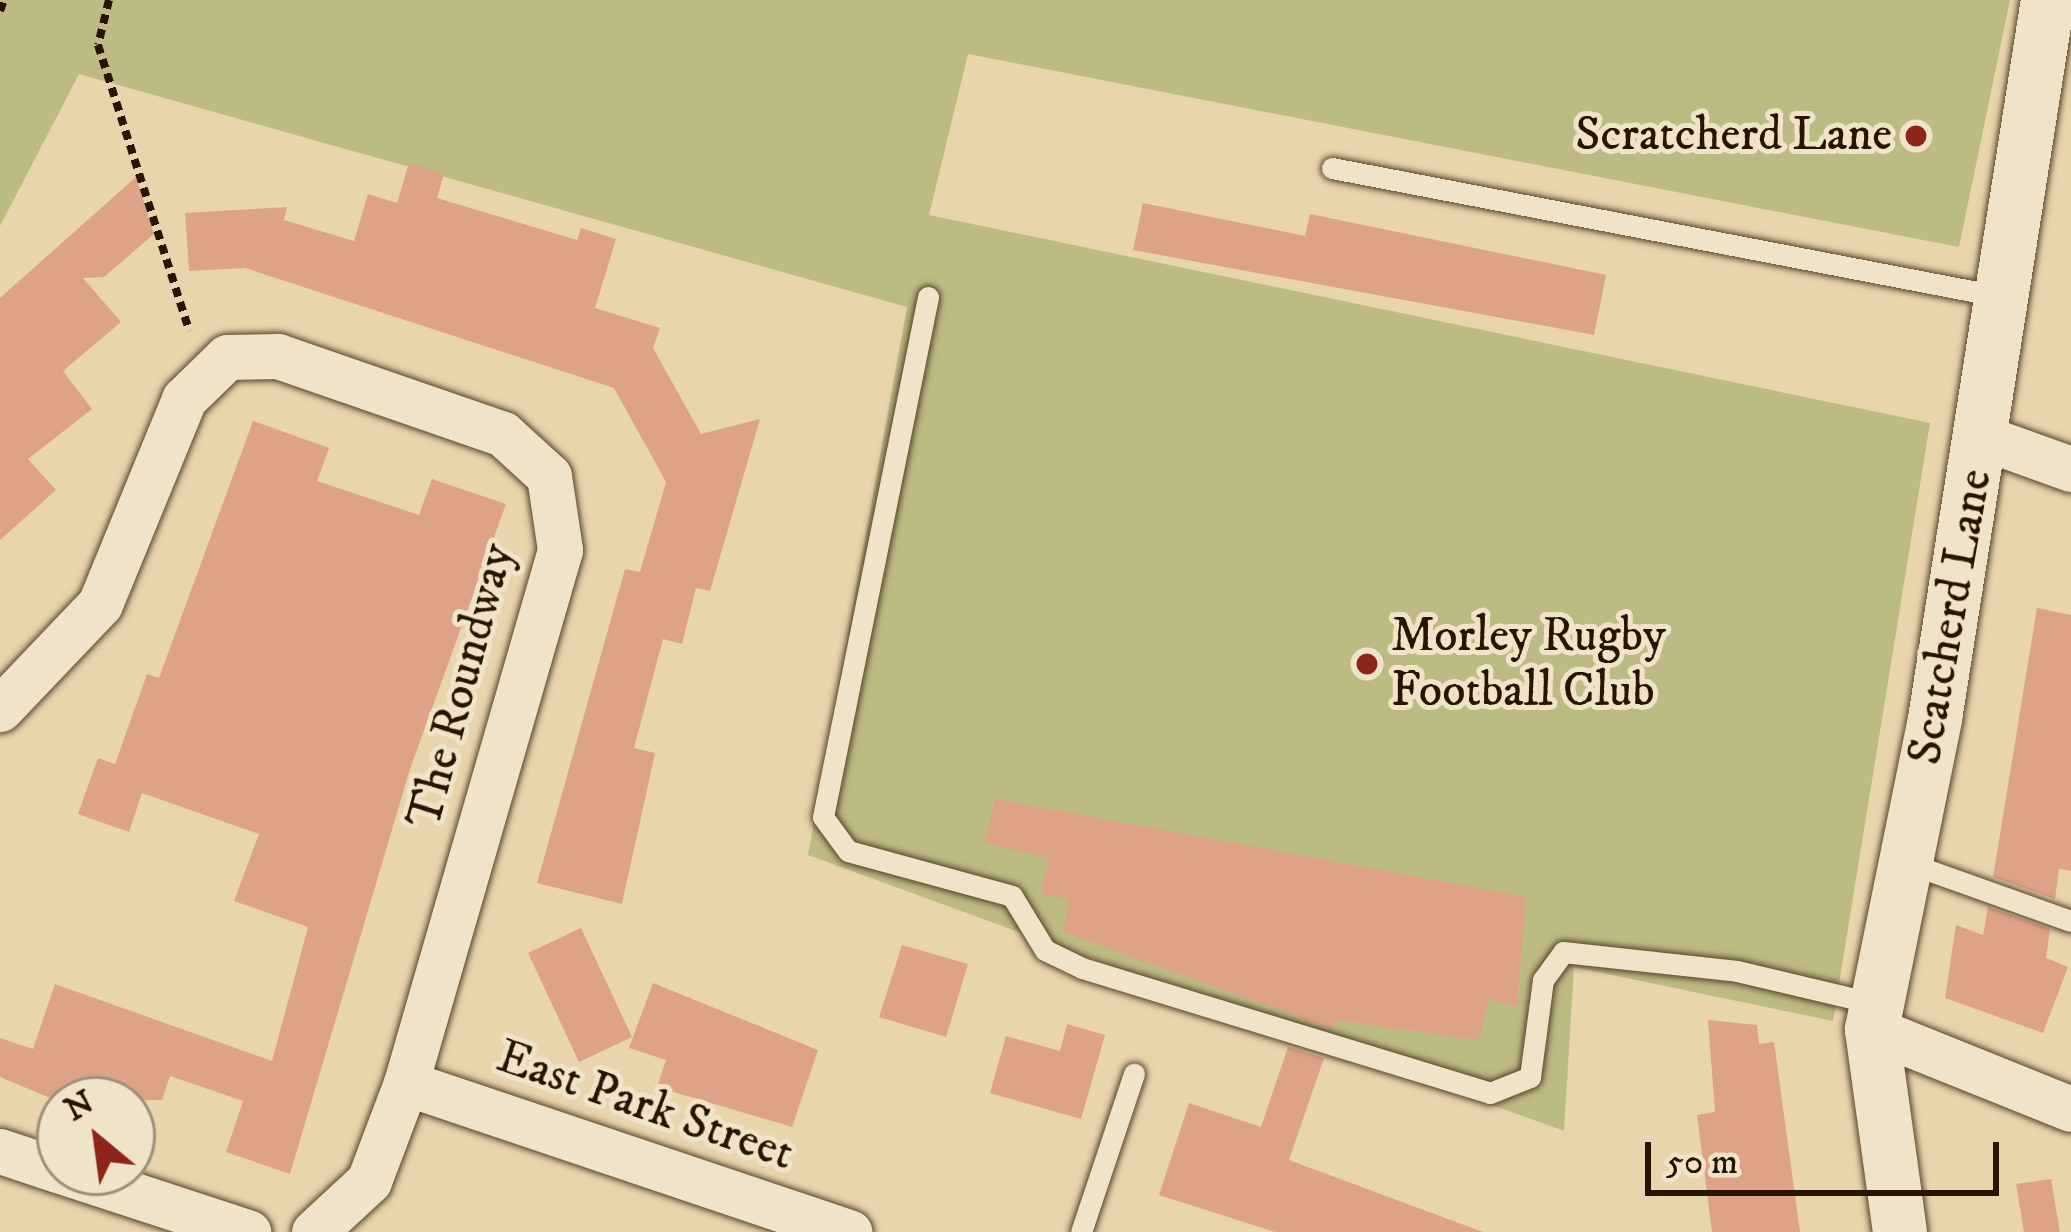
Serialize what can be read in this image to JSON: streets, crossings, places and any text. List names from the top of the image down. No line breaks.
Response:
{"streets":{"street":["Scatcherd Lane","The Roundway","East Park Street"]},"crossings":[["The Roundway","East Park Street"]],"places":["Scratcherd Lane","Morley Rugby Football Club"],"scale_bar":"50 m","north":"top left"}
